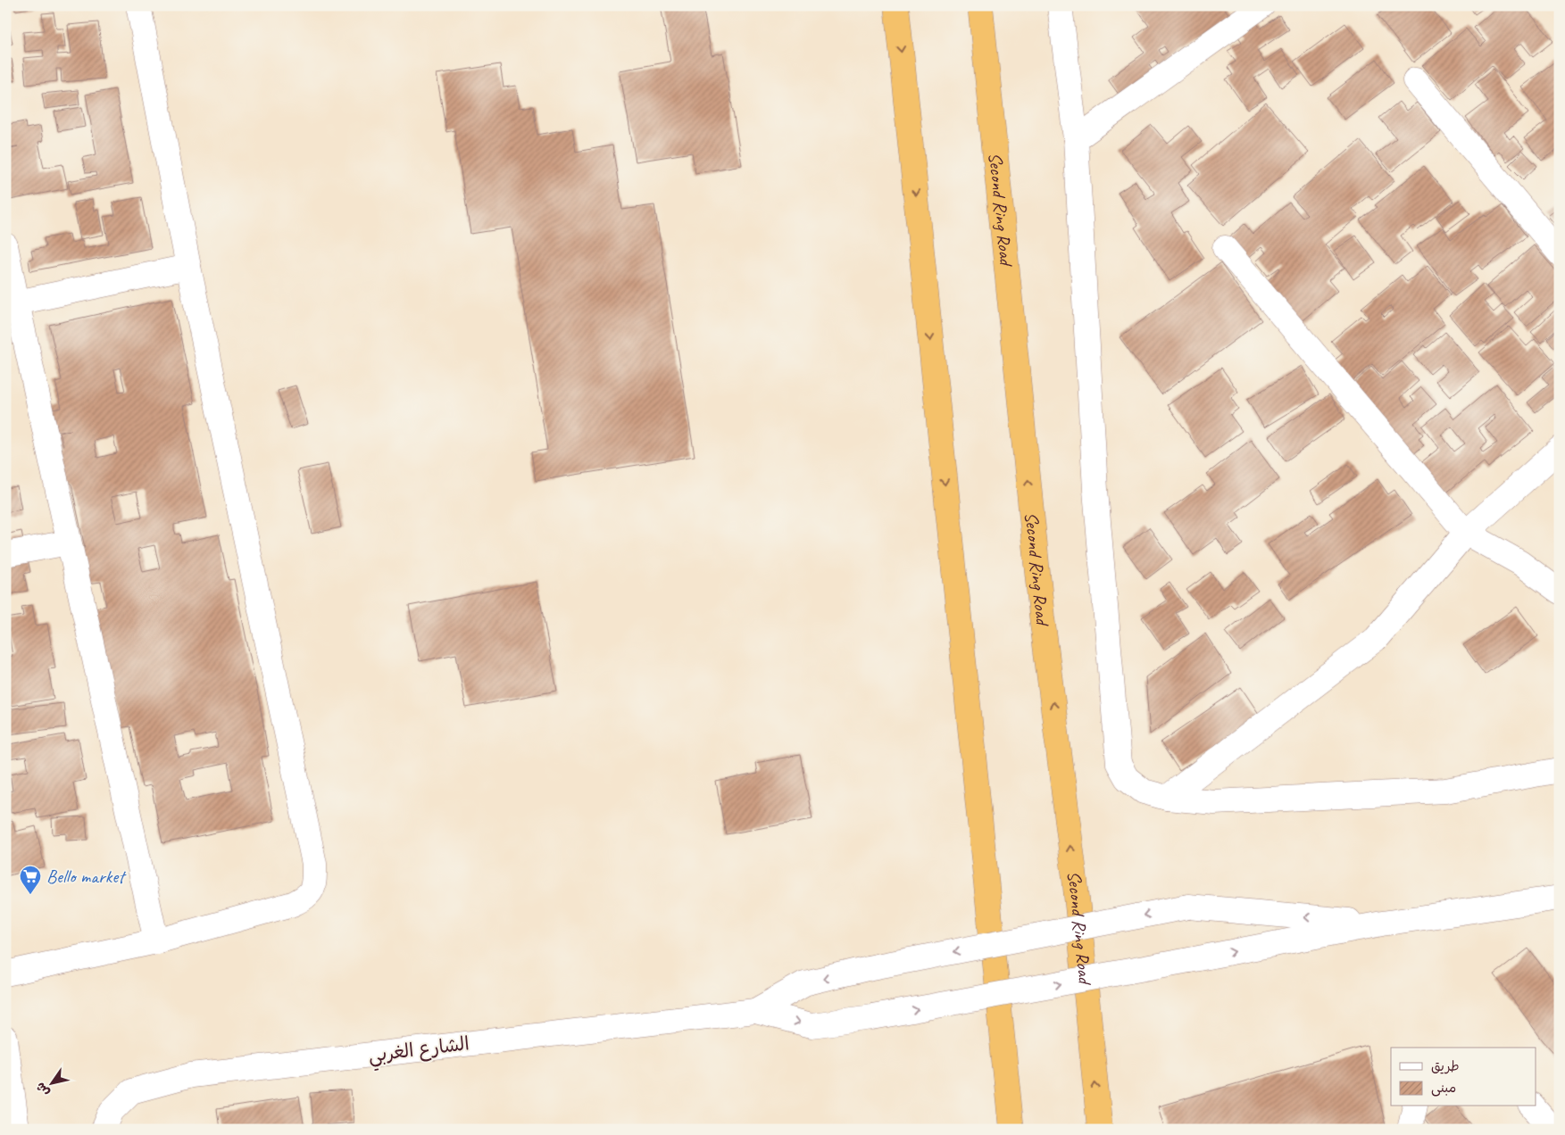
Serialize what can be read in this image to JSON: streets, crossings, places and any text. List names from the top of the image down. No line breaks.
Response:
{"streets":{"highway":["Second Ring Road"],"street":["الشارع الغربي"]},"places":{"supermarket":["Bello market"]},"legend":["طريق","مبنى"],"north":"bottom left"}
